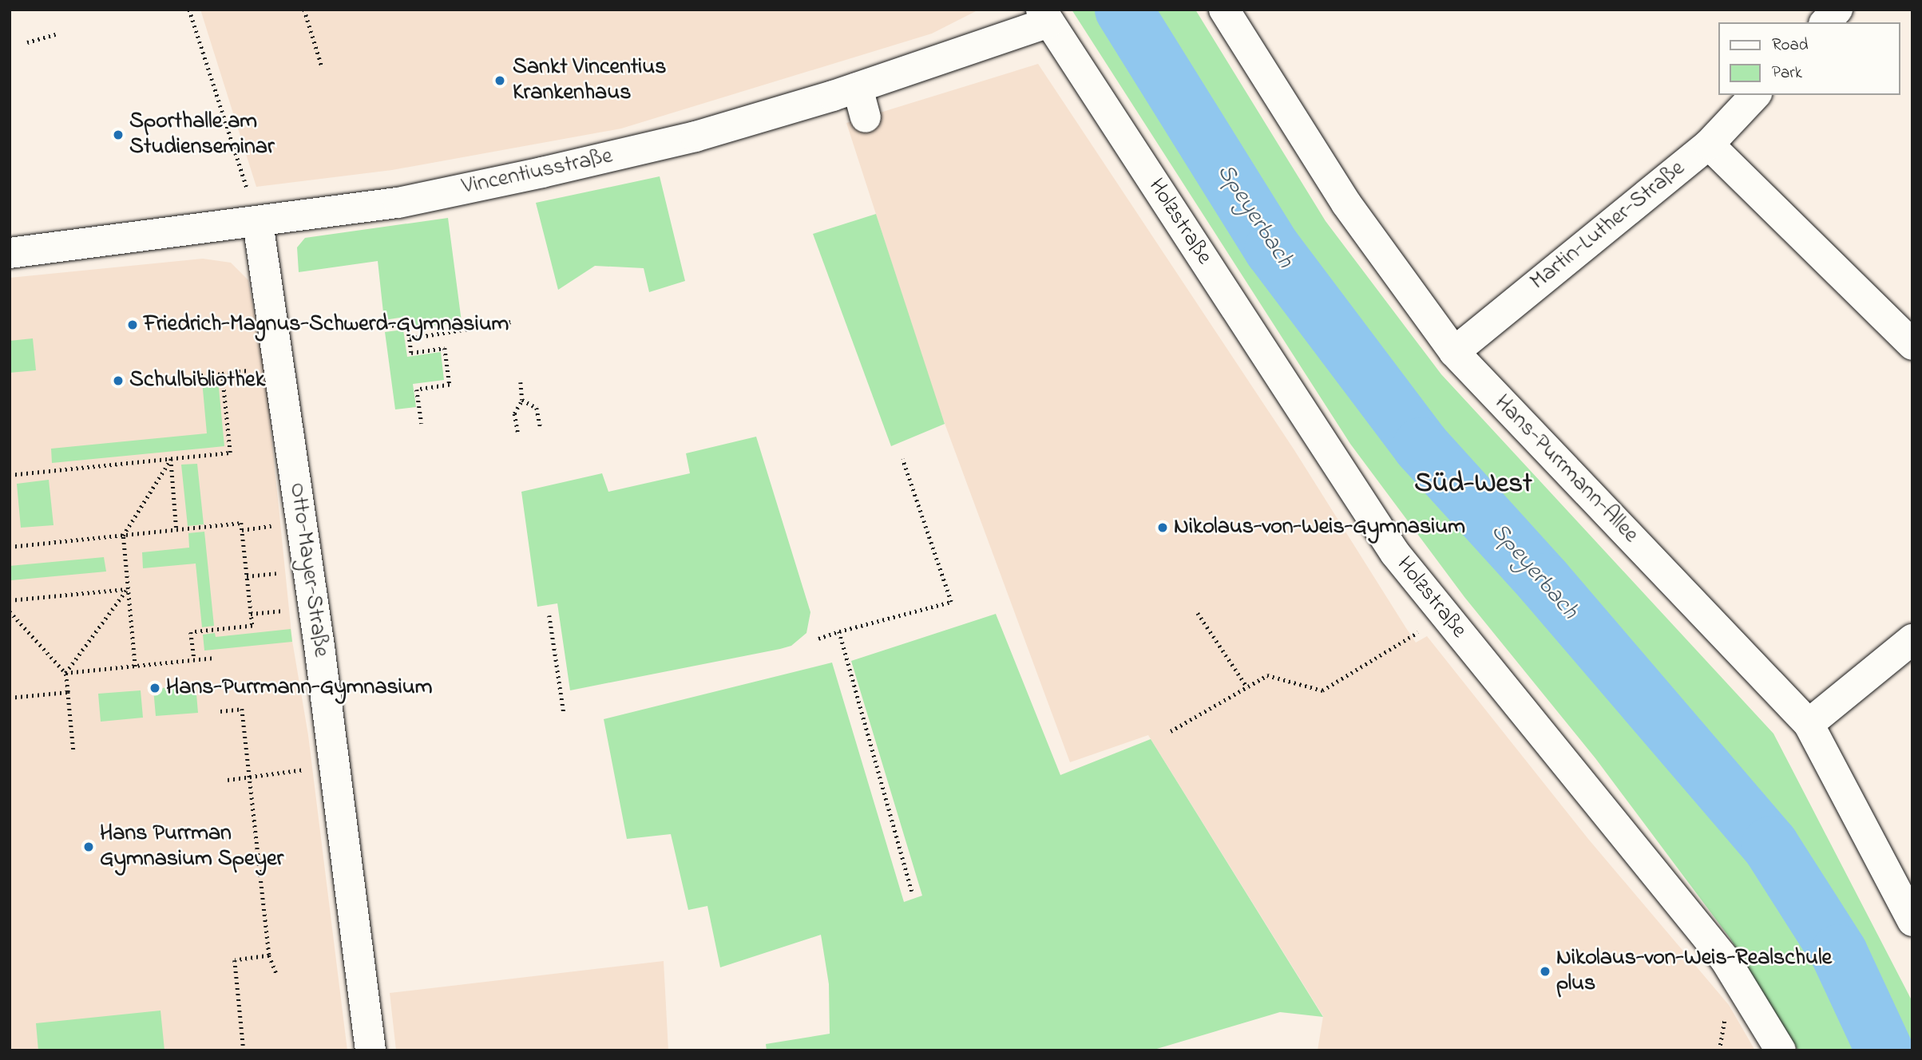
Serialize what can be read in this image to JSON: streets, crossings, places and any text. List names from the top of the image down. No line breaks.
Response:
{"streets":{"street":["Vincentiusstraße","Holzstraße","Martin-Luther-Straße","Hans-Purrmann-Allee","Otto-Mayer-Straße"]},"crossings":[["Vincentiusstraße","Holzstraße"],["Vincentiusstraße","Otto-Mayer-Straße"],["Martin-Luther-Straße","Hans-Purrmann-Allee"]],"districts":["Süd-West"],"water":["Speyerbach"],"places":["Sankt Vincentius Krankenhaus","Sporthalle am Studienseminar","Friedrich-Magnus-Schwerd-Gymnasium","Schulbibliothek","Nikolaus-von-Weis-Gymnasium","Hans-Purrmann-Gymnasium","Hans Purrman Gymnasium Speyer","Nikolaus-von-Weis-Realschule plus"],"legend":["Road","Park"]}
